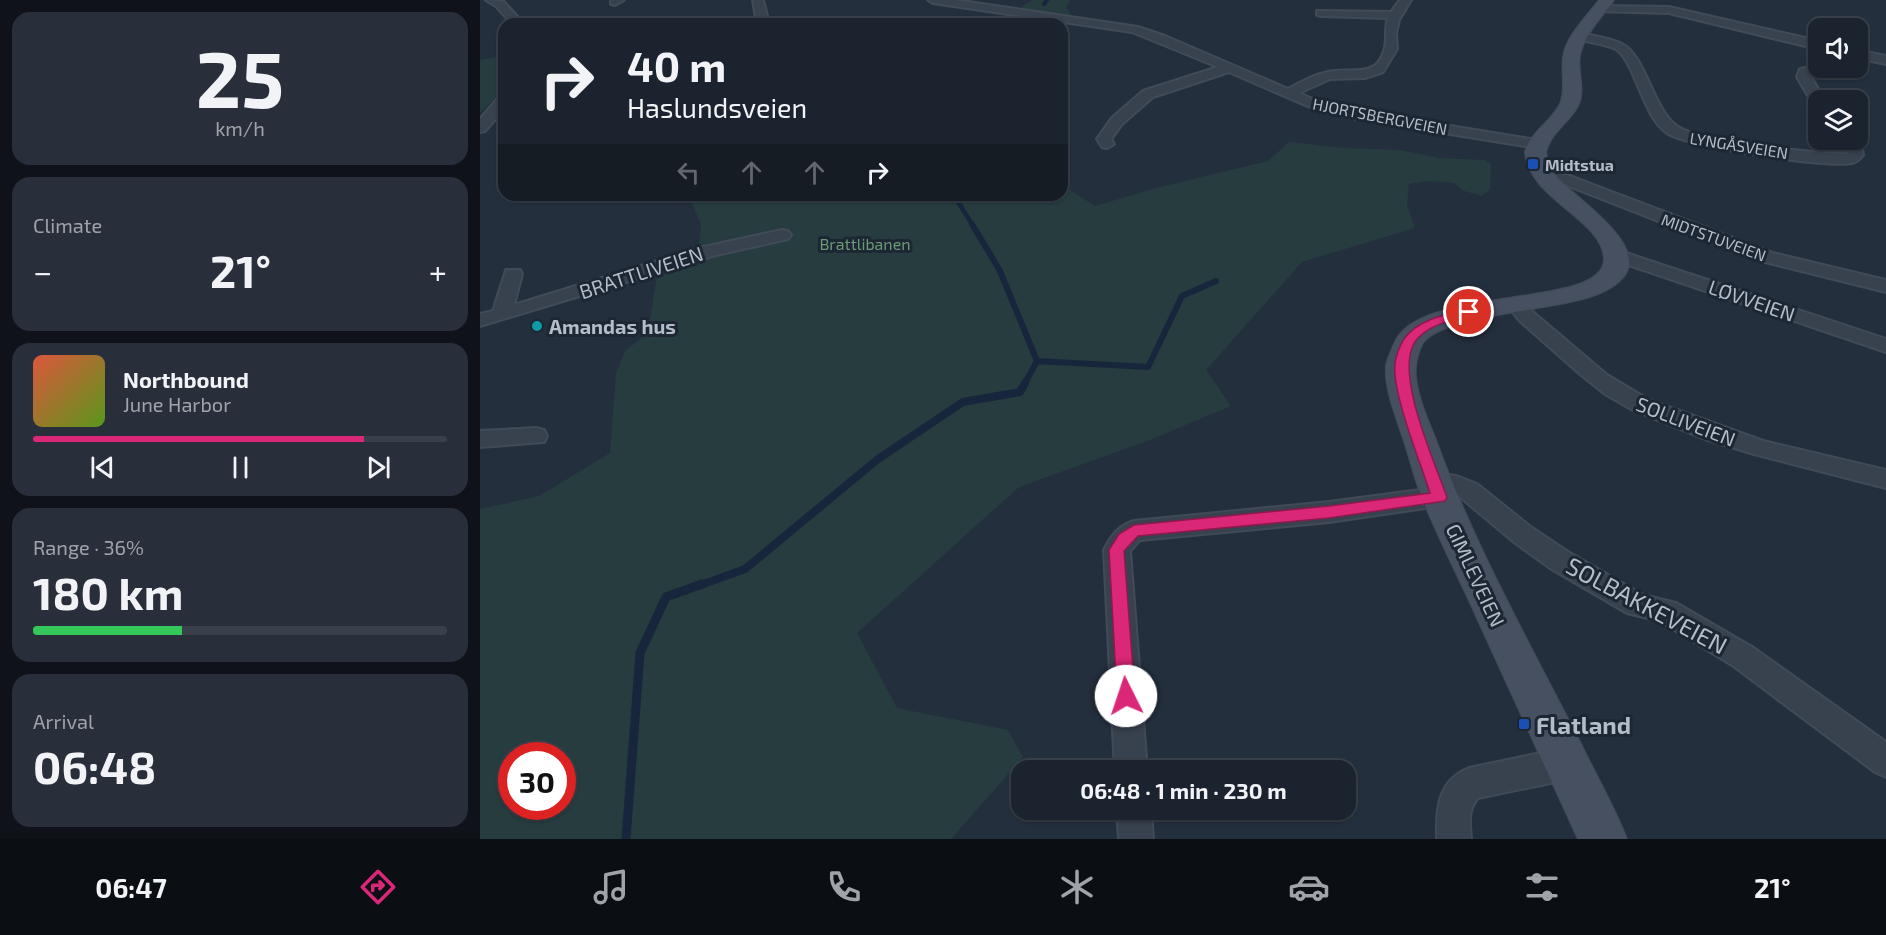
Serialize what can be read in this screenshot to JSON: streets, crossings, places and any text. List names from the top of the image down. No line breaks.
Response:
{"streets":{"street":["HJORTSBERGVEIEN","LYNGÅSVEIEN","MIDTSTUVEIEN","BRATTLIVEIEN","LØVVEIEN","SOLLIVEIEN","GIMLEVEIEN","SOLBAKKEVEIEN"]},"crossings":[["LØVVEIEN","GIMLEVEIEN"],["SOLLIVEIEN","GIMLEVEIEN"],["GIMLEVEIEN","SOLBAKKEVEIEN"]],"parks":["Brattlibanen"],"places":{"transit":["Midtstua","Flatland"],"other":["Amandas hus"]},"page":{"tile":[["25","km/h"],"Climate",["Range · 36%","180 km"],["Arrival","06:48"]],"turn":["40 m","Haslundsveien"],"heat":["−","21°","+"],"song":["Northbound","June Harbor"],"limit":"30","trip":"06:48 · 1 min · 230 m","tabs":["06:47","21°"]}}
